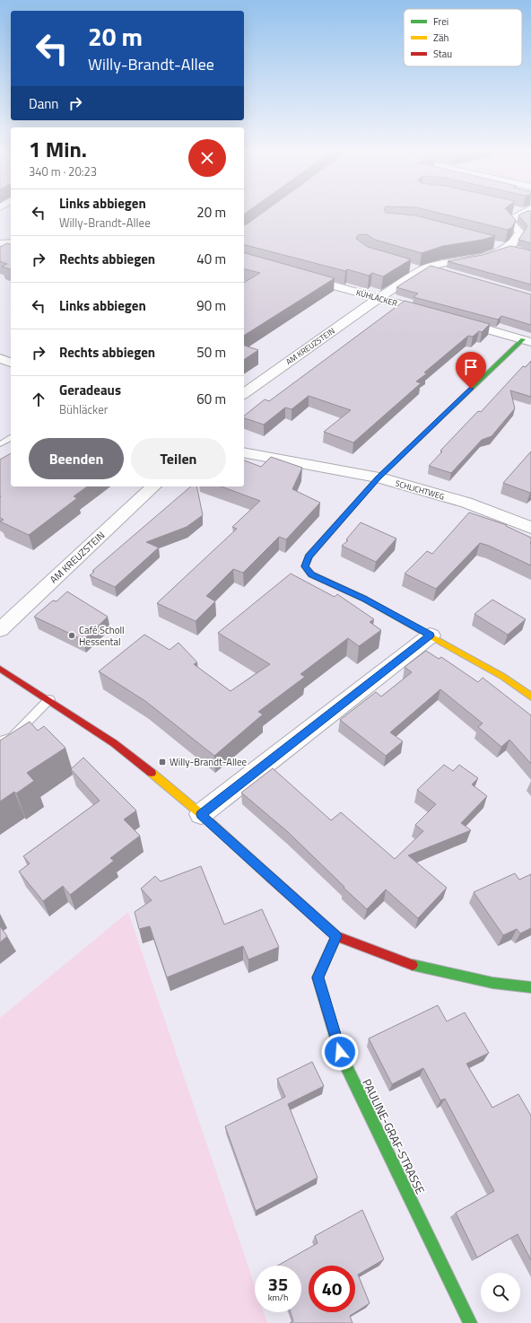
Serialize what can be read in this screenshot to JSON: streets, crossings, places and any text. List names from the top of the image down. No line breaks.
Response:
{"streets":{"street":["KÜHLÄCKER","AM KREUZSTEIN","SCHLICHTWEG","PAULINE-GRAF-STRASSE"]},"crossings":[["KÜHLÄCKER","AM KREUZSTEIN"]],"places":{"other":["Café Scholl Hessental"],"transit":["Willy-Brandt-Allee"]},"legend":["Frei","Zäh","Stau"],"page":{"turn":["20 m","Willy-Brandt-Allee"],"then":"Dann","heading":["1 Min.","340 m · 20:23"],"list":[{"name":"Links abbiegen","note":"Willy-Brandt-Allee","value":"20 m"},{"name":"Rechts abbiegen","value":"40 m"},{"name":"Links abbiegen","value":"90 m"},{"name":"Rechts abbiegen","value":"50 m"},{"name":"Geradeaus","note":"Bühläcker","value":"60 m"}],"buttons":["Beenden","Teilen"],"speed":"35 km/h","limit":"40"}}
